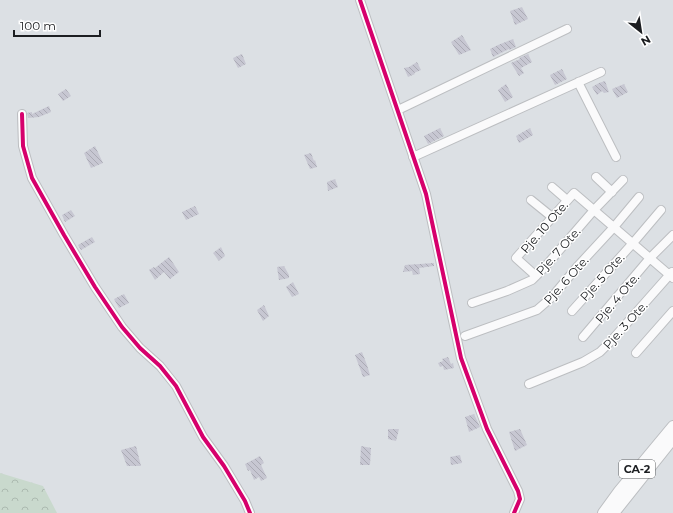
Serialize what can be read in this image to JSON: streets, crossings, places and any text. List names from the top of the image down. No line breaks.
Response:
{"streets":{"main road":["CA-2"],"street":["Pje. 10 Ote.","Pje. 7 Ote.","Pje. 5 Ote.","Pje. 6 Ote.","Pje. 4 Ote.","Pje. 3 Ote."]},"crossings":[["Pje. 10 Ote.","Pje. 7 Ote."]],"scale_bar":"100 m","north":"bottom right"}
